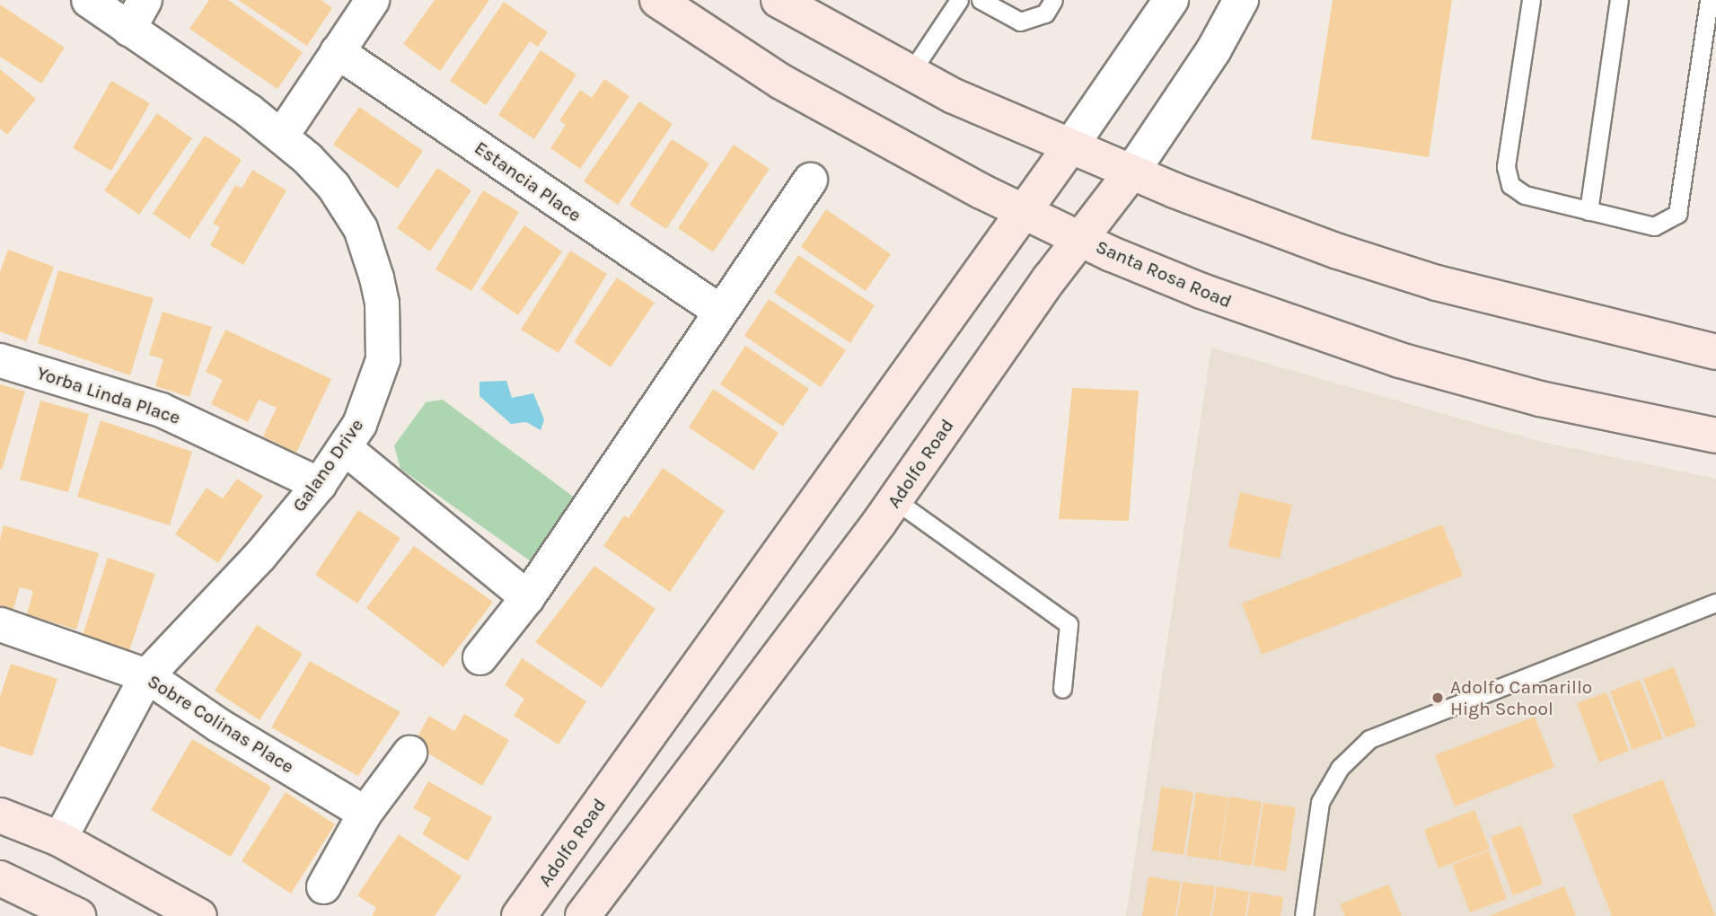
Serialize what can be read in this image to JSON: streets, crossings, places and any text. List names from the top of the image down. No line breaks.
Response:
{"streets":{"main road":["Santa Rosa Road","Adolfo Road"],"street":["Estancia Place","Yorba Linda Place","Galano Drive","Sobre Colinas Place"]},"crossings":[["Santa Rosa Road","Adolfo Road"],["Yorba Linda Place","Galano Drive"],["Galano Drive","Sobre Colinas Place"]],"places":["Adolfo Camarillo High School"]}
